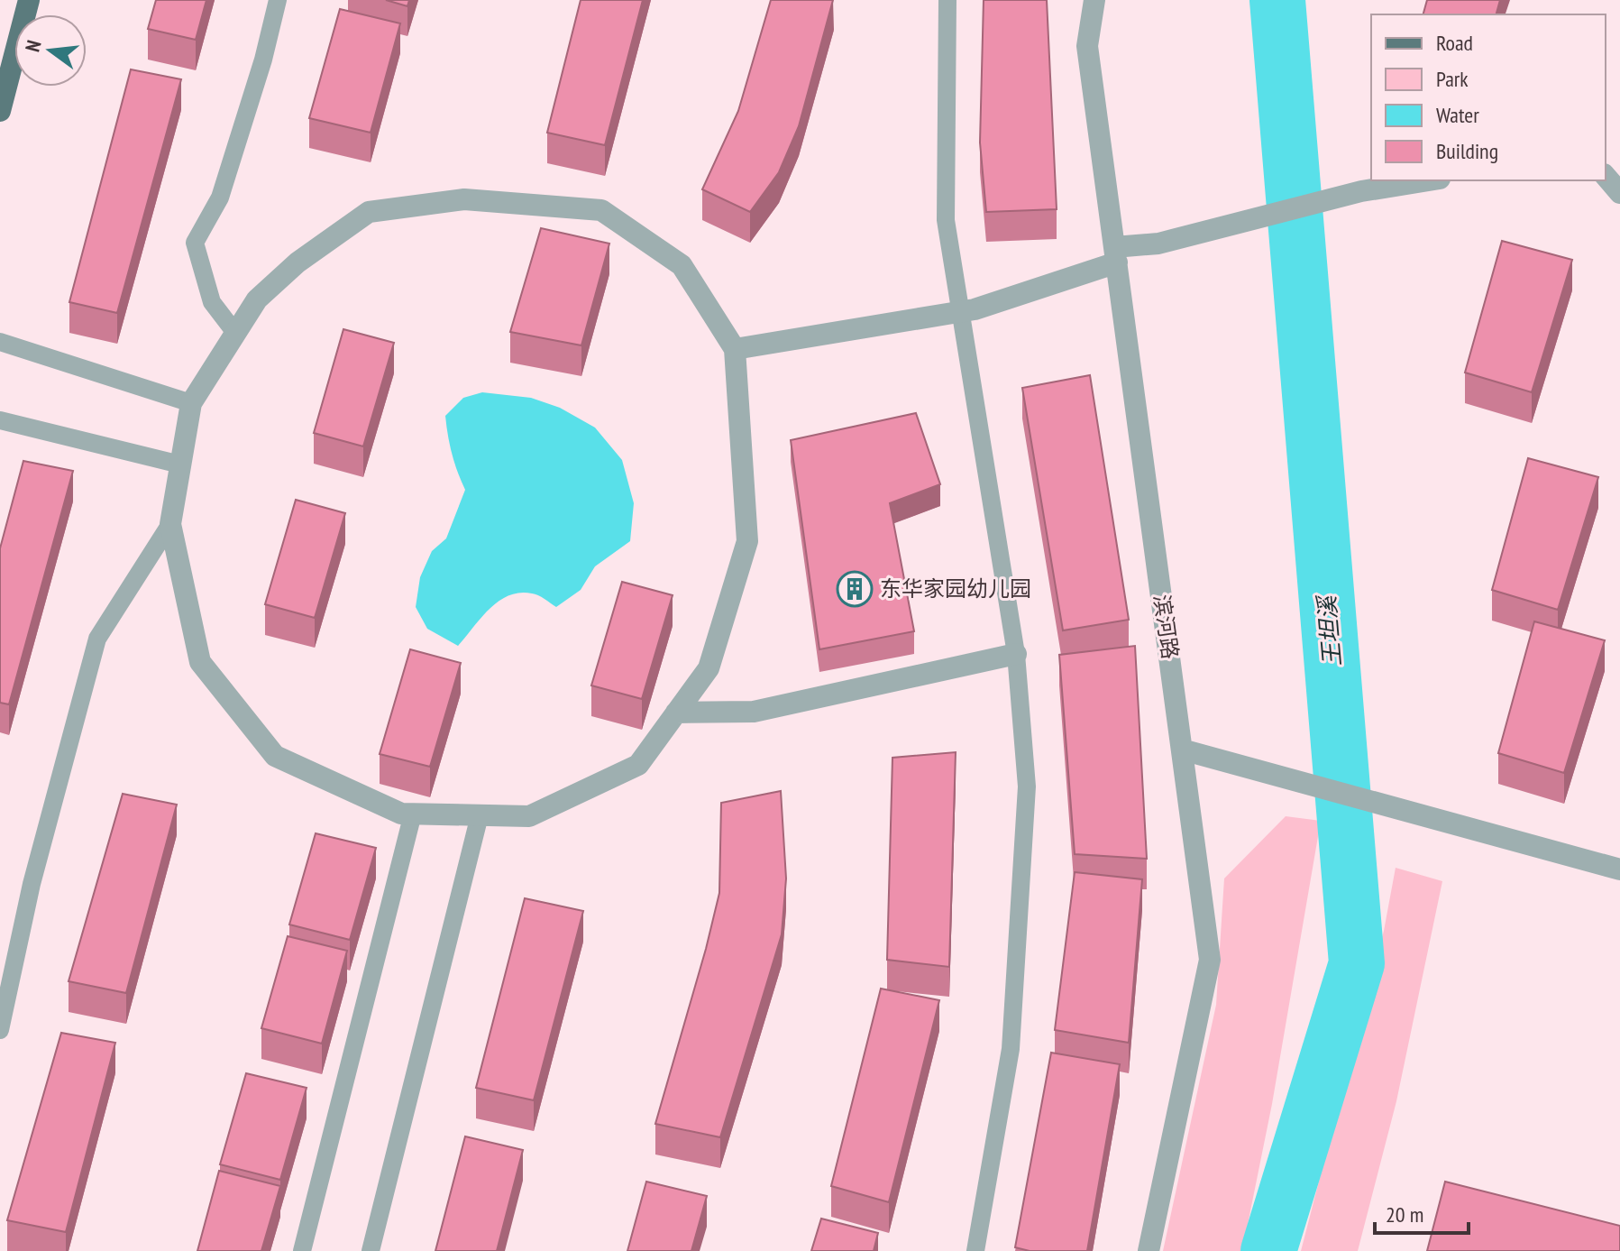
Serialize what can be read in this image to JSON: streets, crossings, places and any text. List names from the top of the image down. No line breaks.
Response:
{"streets":{"street":["滨河路"]},"water":["王坦溪"],"places":{"building":["东华家园幼儿园"]},"legend":["Road","Park","Water","Building"],"scale_bar":"20 m","north":"left"}
